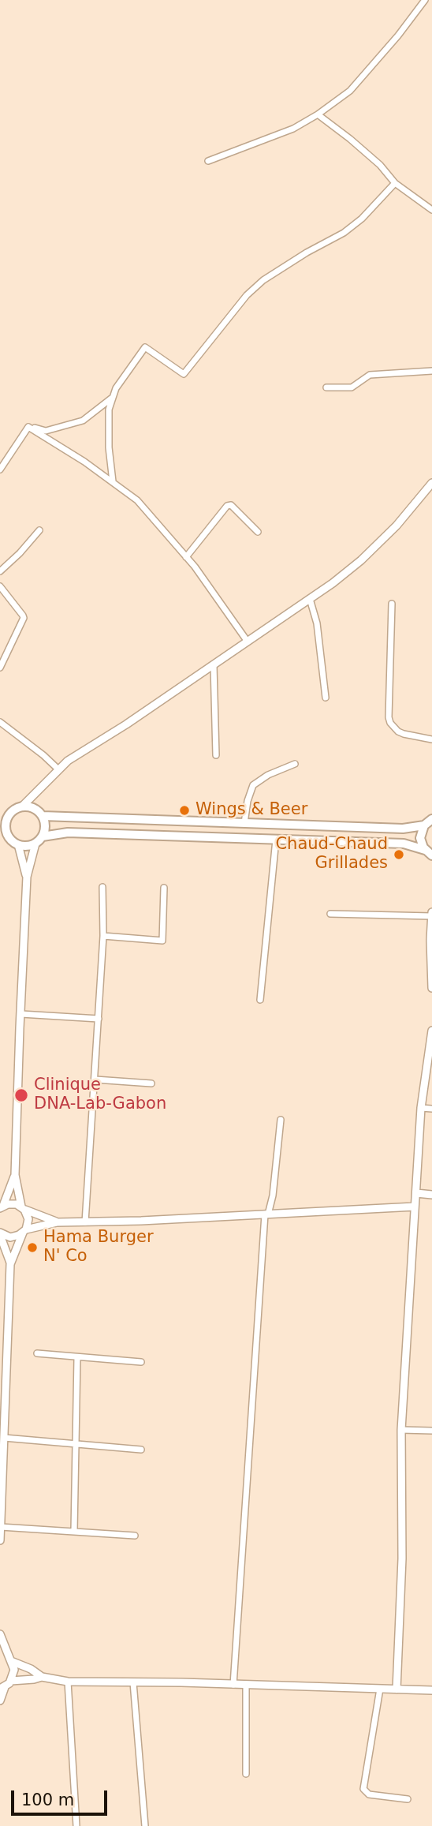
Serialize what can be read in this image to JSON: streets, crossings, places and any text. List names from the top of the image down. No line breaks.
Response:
{"places":["Wings & Beer","Chaud-Chaud Grillades","Clinique DNA-Lab-Gabon","Hama Burger N' Co"],"scale_bar":"100 m"}
